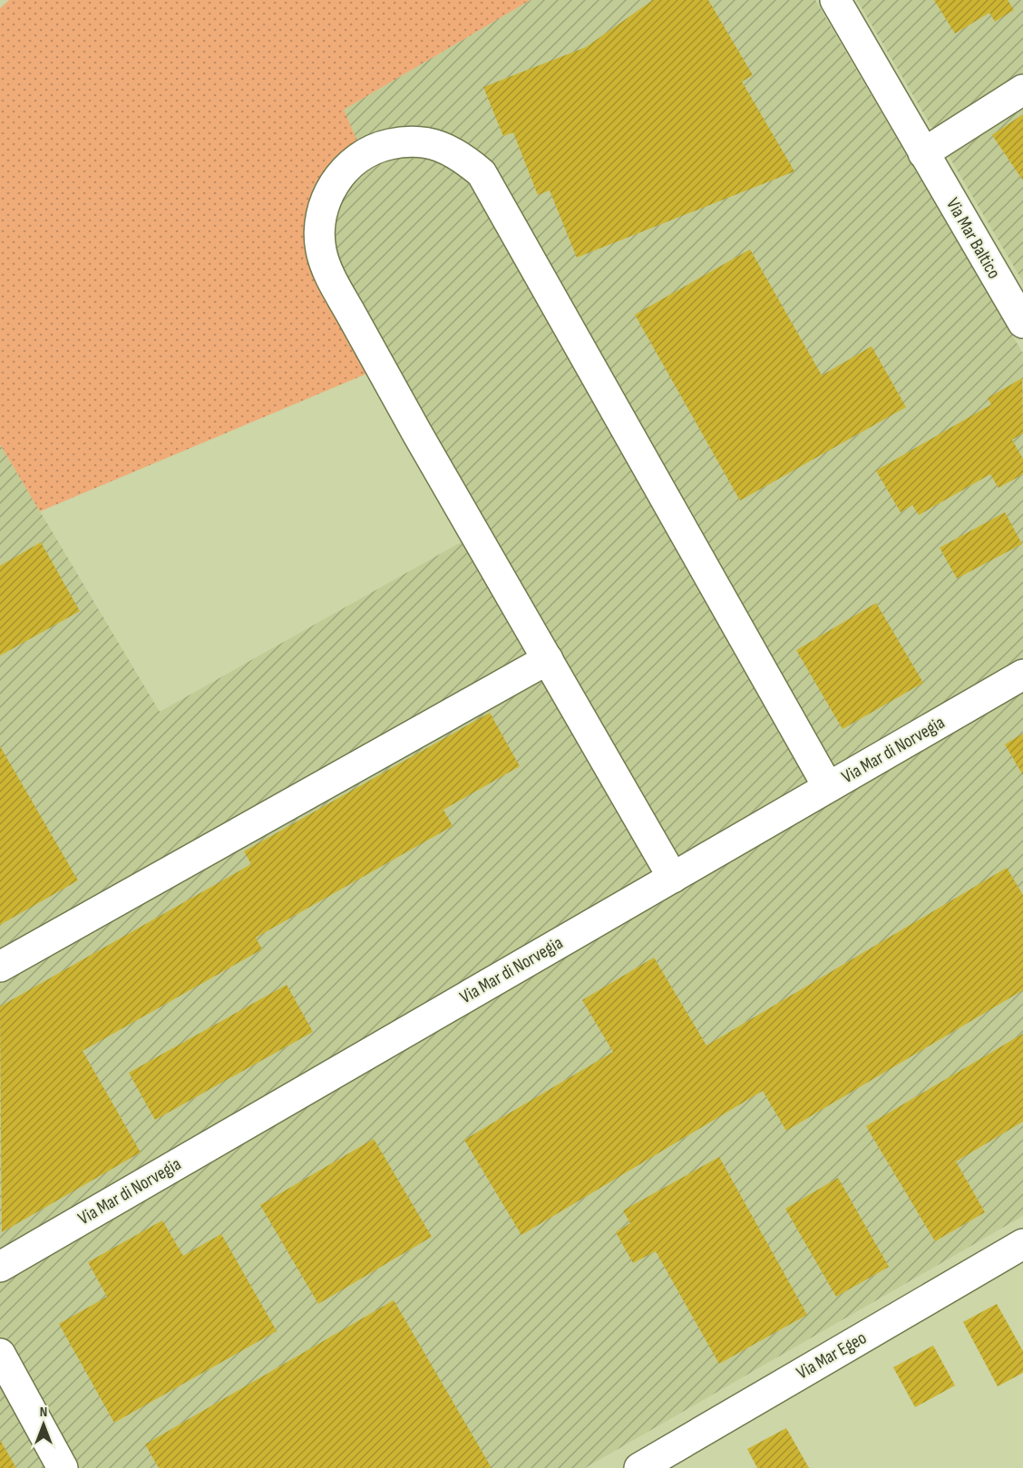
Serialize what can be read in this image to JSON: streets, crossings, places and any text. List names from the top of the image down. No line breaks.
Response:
{"streets":{"street":["Via Mar Baltico","Via Mar di Norvegia","Via Mar Egeo"]},"north":"top"}
